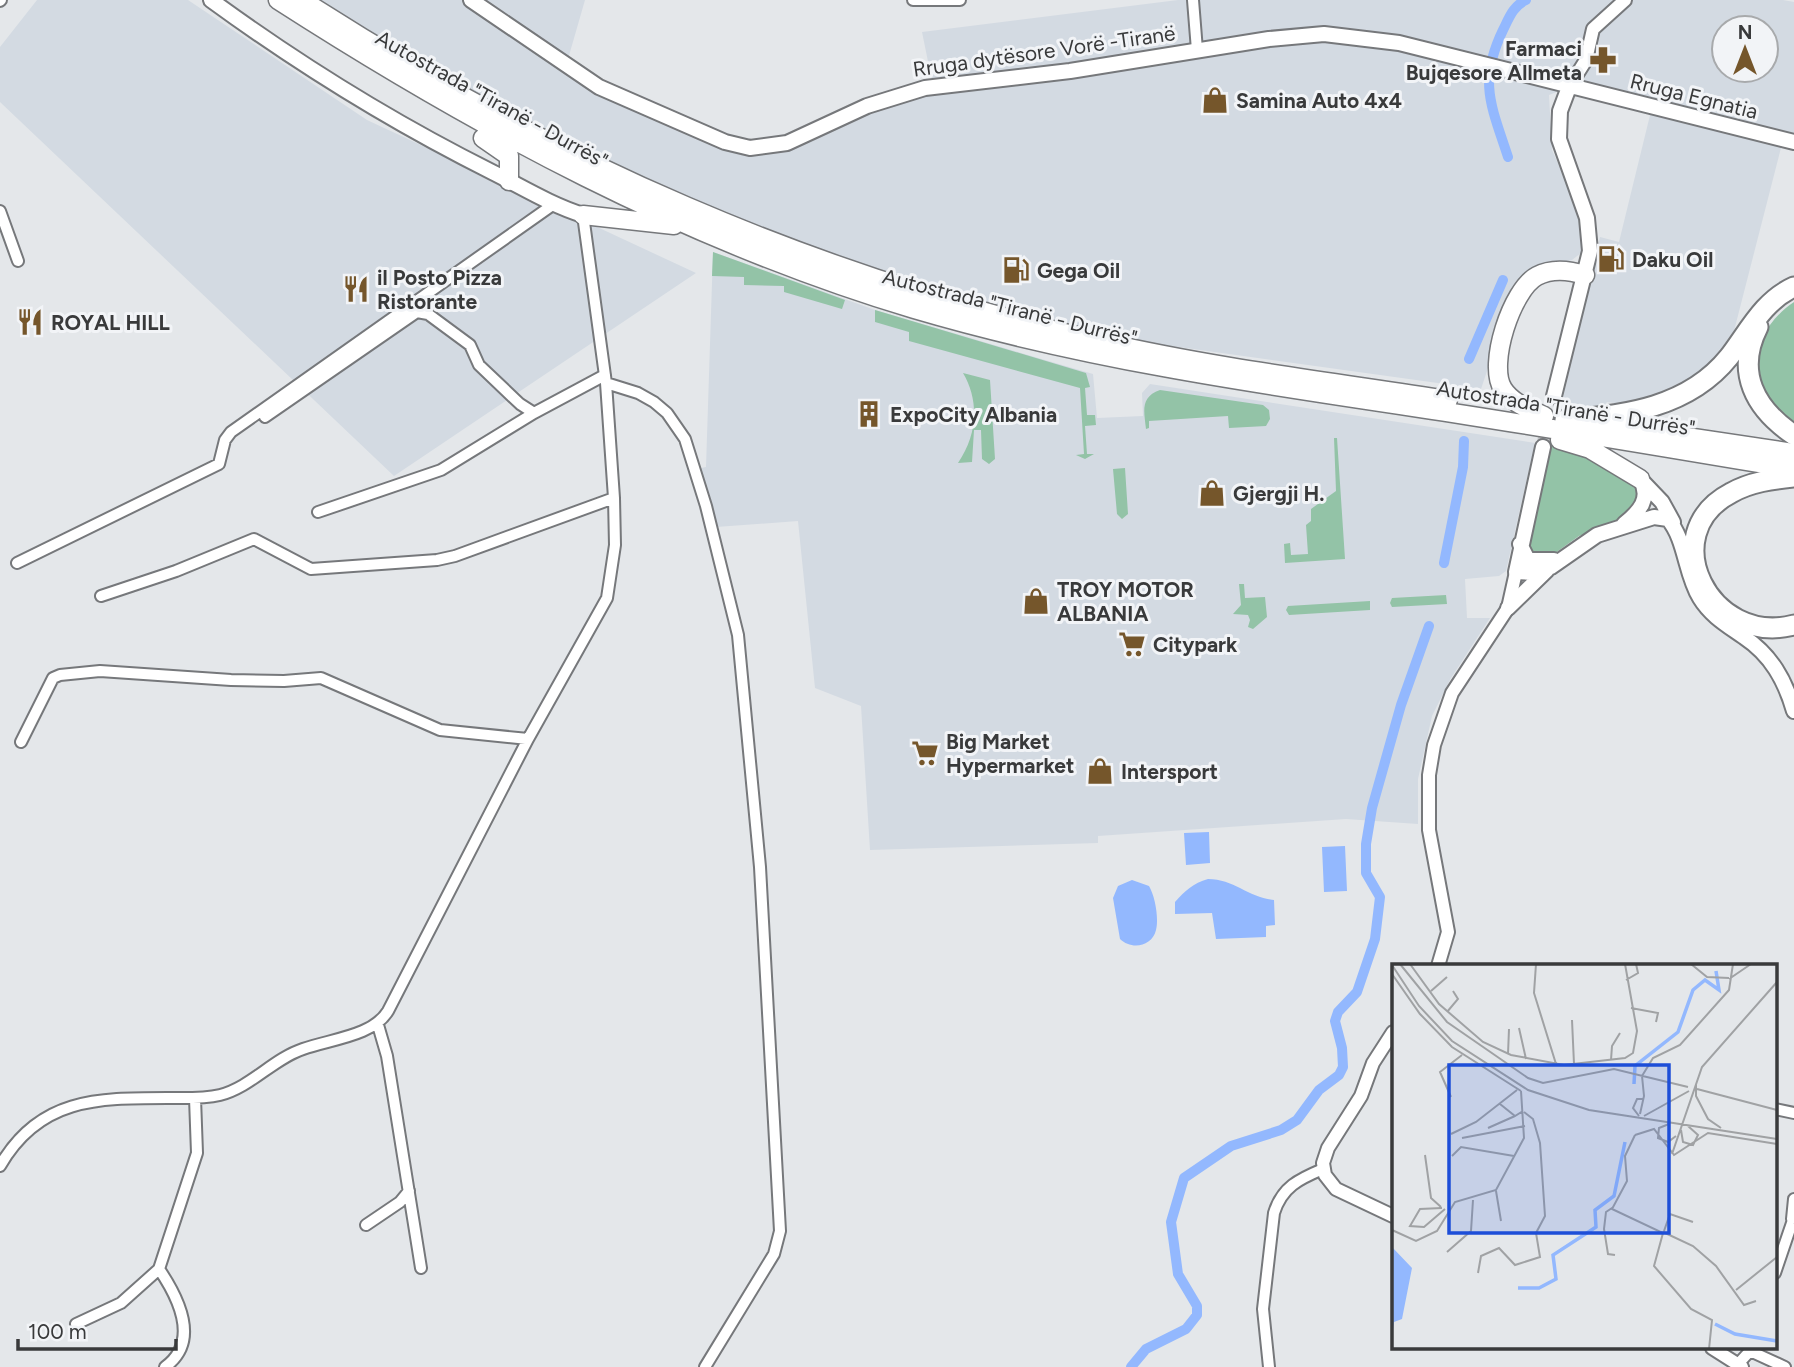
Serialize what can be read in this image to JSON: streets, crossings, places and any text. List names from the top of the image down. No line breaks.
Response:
{"streets":{"highway":["Autostrada \"Tiranë - Durrës\""],"main road":["Rruga dytësore Vorë -Tiranë","Rruga Egnatia"]},"crossings":[["Rruga dytësore Vorë -Tiranë","Rruga Egnatia"]],"places":{"pharmacy":["Farmaci Bujqesore Allmeta"],"shop":["Samina Auto 4x4","Gjergji H.","TROY MOTOR ALBANIA","Intersport"],"fuel station":["Daku Oil","Gega Oil"],"restaurant":["il Posto Pizza Ristorante","ROYAL HILL"],"building":["ExpoCity Albania"],"supermarket":["Citypark","Big Market Hypermarket"]},"scale_bar":"100 m","north":"top"}
